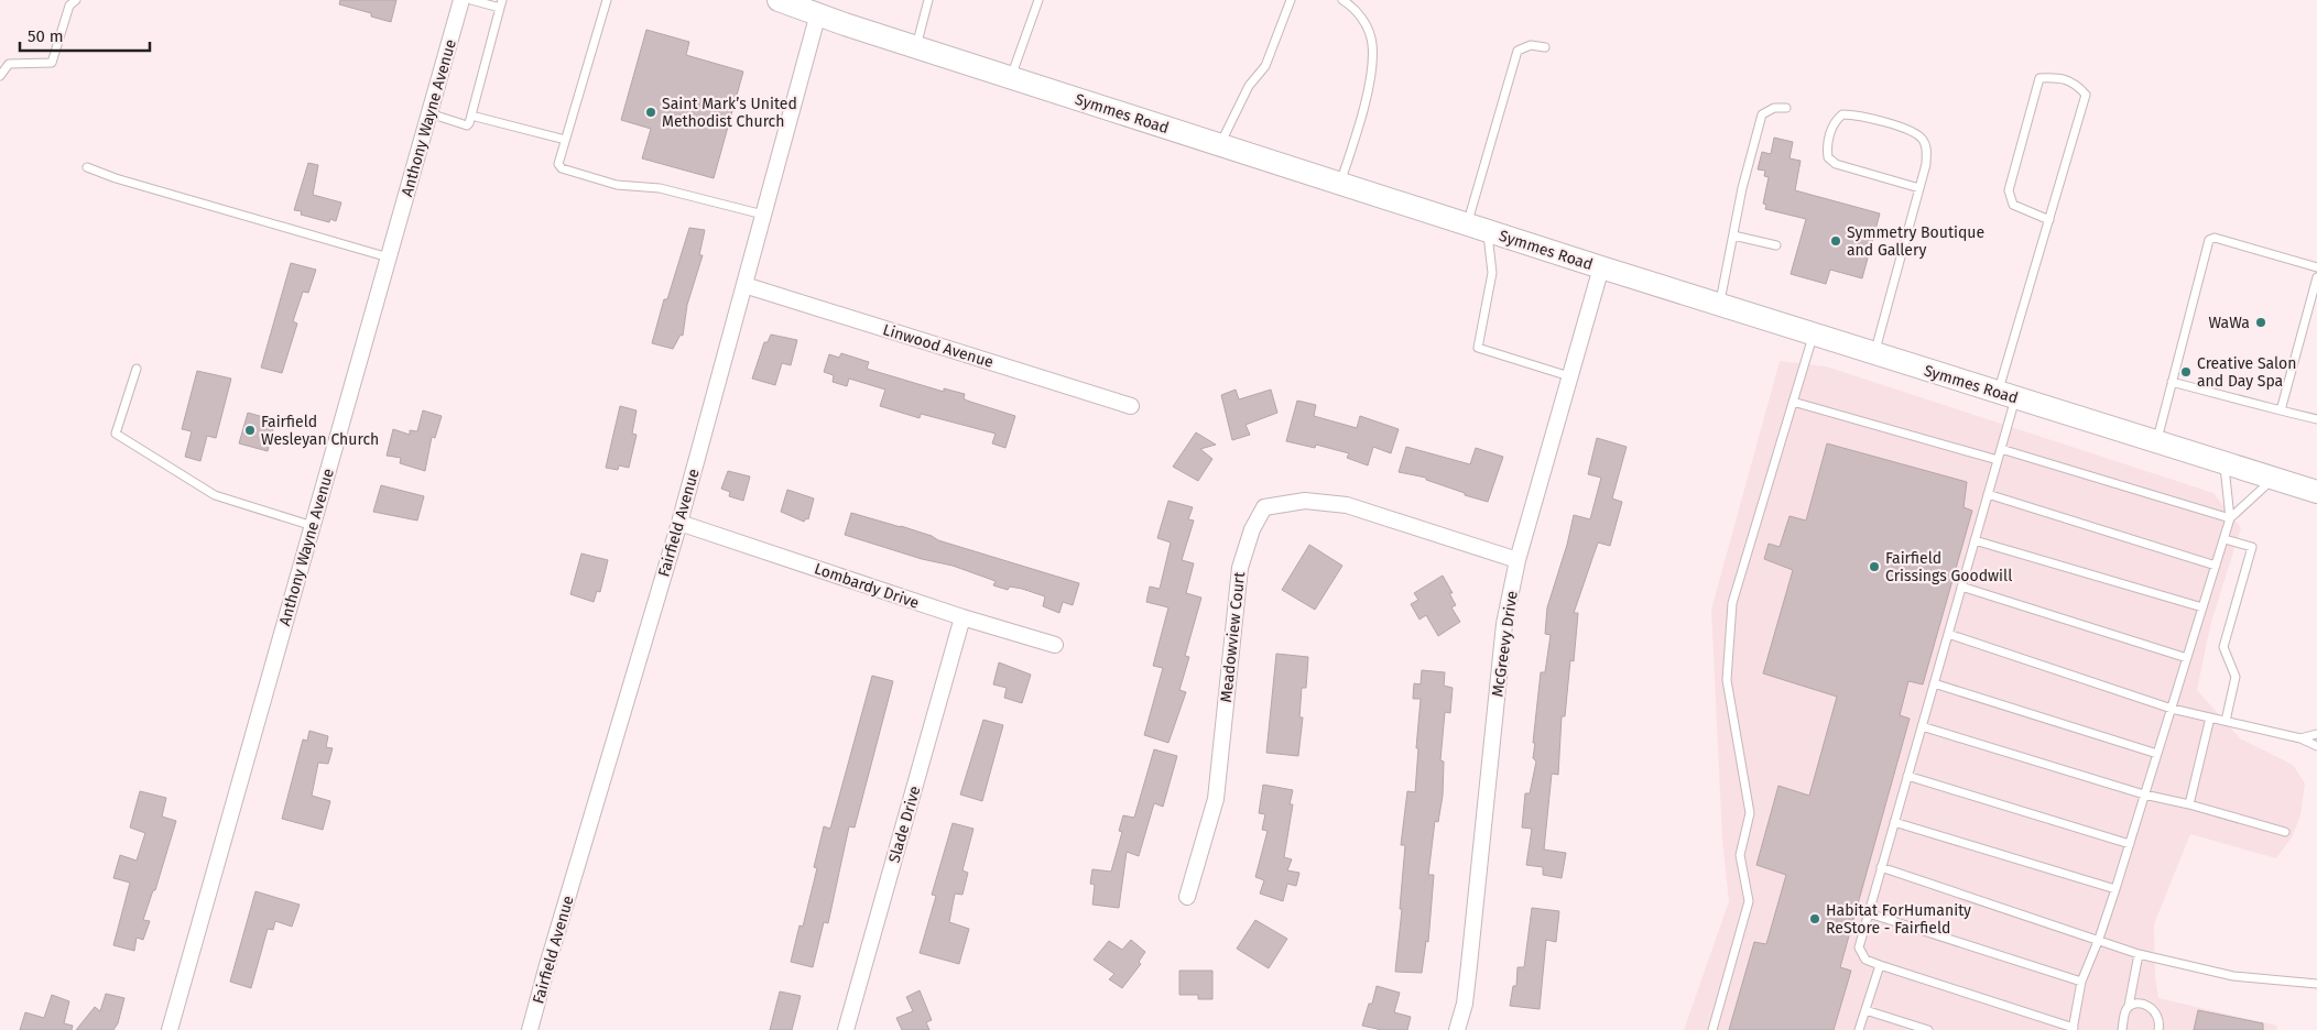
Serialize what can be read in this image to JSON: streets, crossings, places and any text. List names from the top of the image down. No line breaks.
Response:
{"streets":{"main road":["Symmes Road"],"street":["Anthony Wayne Avenue","Linwood Avenue","Fairfield Avenue","Lombardy Drive","Meadowview Court","McGreevy Drive","Slade Drive"]},"crossings":[["Symmes Road","Fairfield Avenue"],["Symmes Road","McGreevy Drive"],["Linwood Avenue","Fairfield Avenue"],["Fairfield Avenue","Lombardy Drive"],["Lombardy Drive","Slade Drive"],["Meadowview Court","McGreevy Drive"]],"places":["Saint Mark’s United Methodist Church","Symmetry Boutique and Gallery","WaWa","Creative Salon and Day Spa","Fairfield Wesleyan Church","Fairfield Crissings Goodwill","Habitat ForHumanity ReStore - Fairfield"],"scale_bar":"50 m"}
